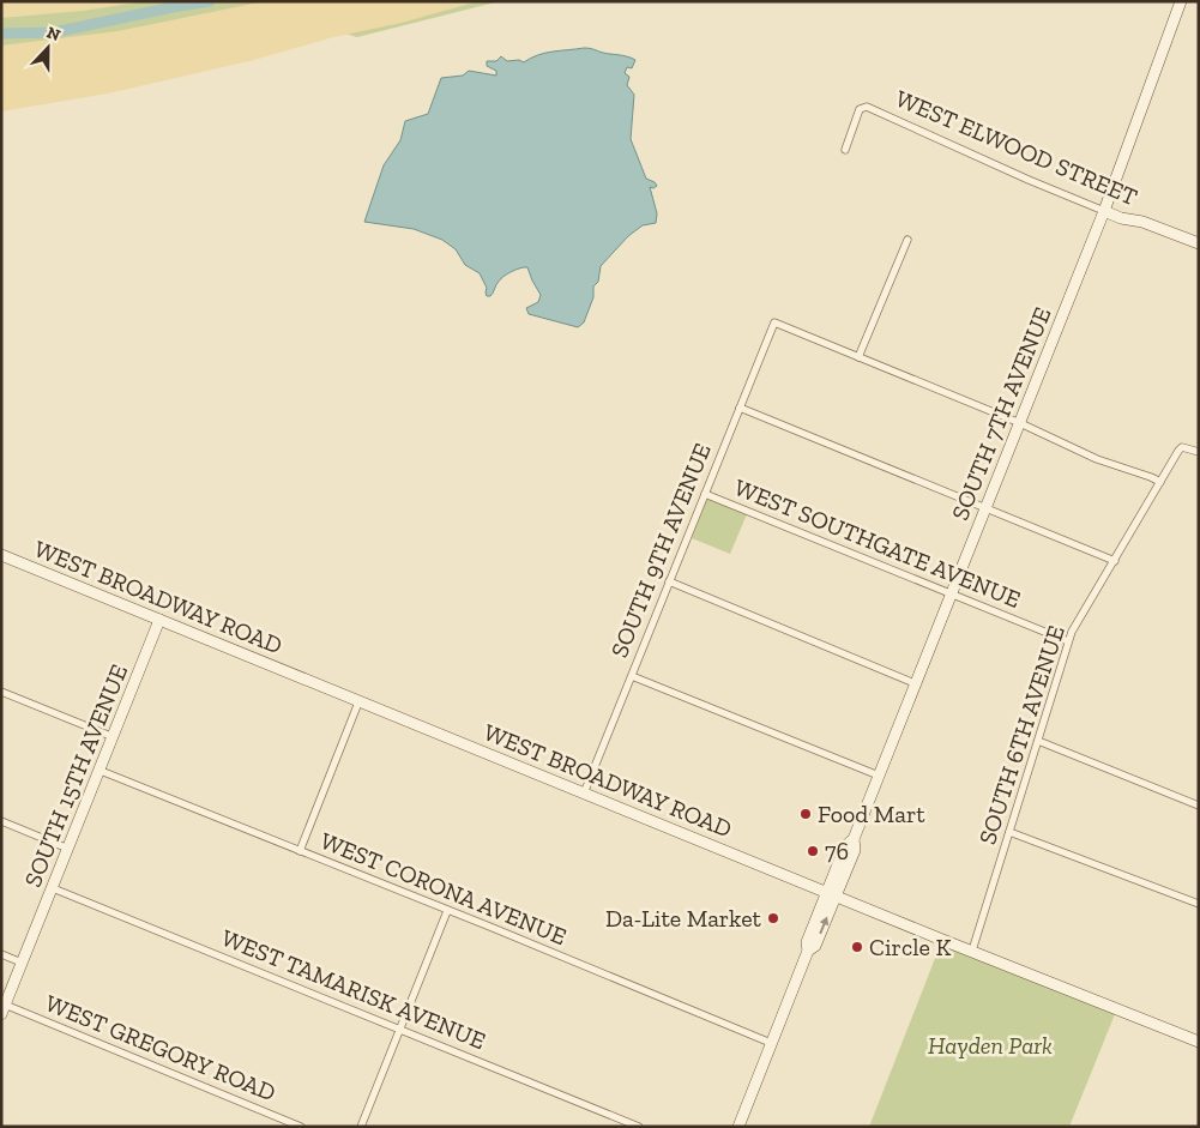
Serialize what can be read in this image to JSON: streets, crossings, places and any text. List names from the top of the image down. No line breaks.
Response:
{"streets":{"main road":["WEST ELWOOD STREET","SOUTH 7TH AVENUE","WEST BROADWAY ROAD","SOUTH 15TH AVENUE"],"street":["WEST SOUTHGATE AVENUE","SOUTH 9TH AVENUE","SOUTH 6TH AVENUE","WEST CORONA AVENUE","WEST TAMARISK AVENUE","WEST GREGORY ROAD"]},"crossings":[["WEST ELWOOD STREET","SOUTH 7TH AVENUE"],["SOUTH 7TH AVENUE","WEST SOUTHGATE AVENUE"],["SOUTH 7TH AVENUE","WEST BROADWAY ROAD"],["SOUTH 7TH AVENUE","WEST CORONA AVENUE"],["WEST SOUTHGATE AVENUE","SOUTH 9TH AVENUE"],["WEST SOUTHGATE AVENUE","SOUTH 6TH AVENUE"],["SOUTH 9TH AVENUE","WEST BROADWAY ROAD"],["WEST BROADWAY ROAD","SOUTH 6TH AVENUE"],["WEST BROADWAY ROAD","SOUTH 15TH AVENUE"],["SOUTH 15TH AVENUE","WEST CORONA AVENUE"],["SOUTH 15TH AVENUE","WEST TAMARISK AVENUE"],["SOUTH 15TH AVENUE","WEST GREGORY ROAD"]],"parks":["Hayden Park"],"places":["Food Mart","76","Da-Lite Market","Circle K"],"north":"top"}
